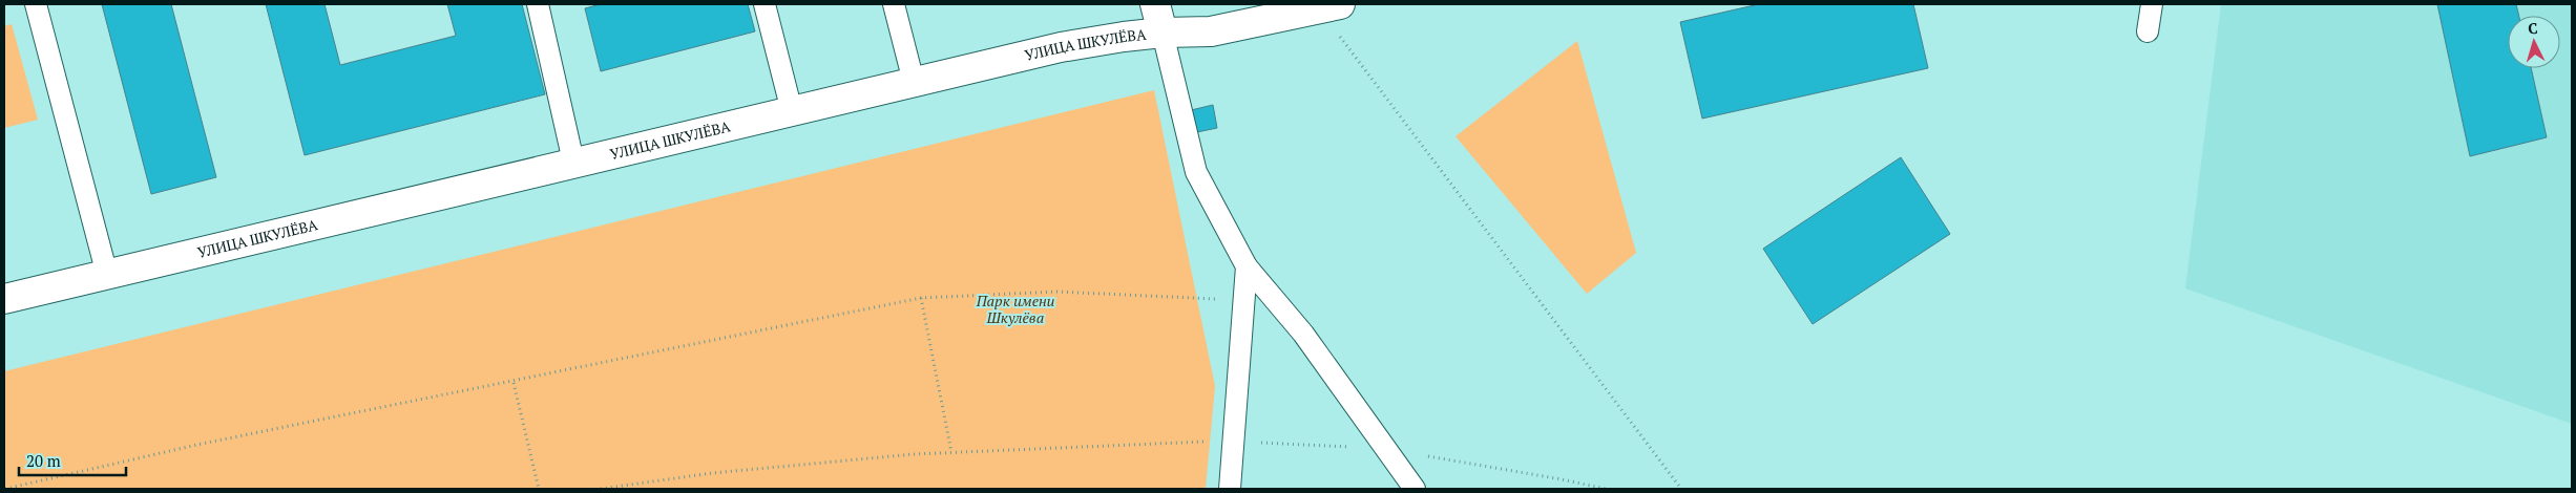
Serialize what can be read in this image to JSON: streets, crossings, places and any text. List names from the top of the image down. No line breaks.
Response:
{"streets":{"street":["УЛИЦА ШКУЛЁВА"]},"parks":["Парк имени Шкулёва"],"scale_bar":"20 m","north":"top"}
